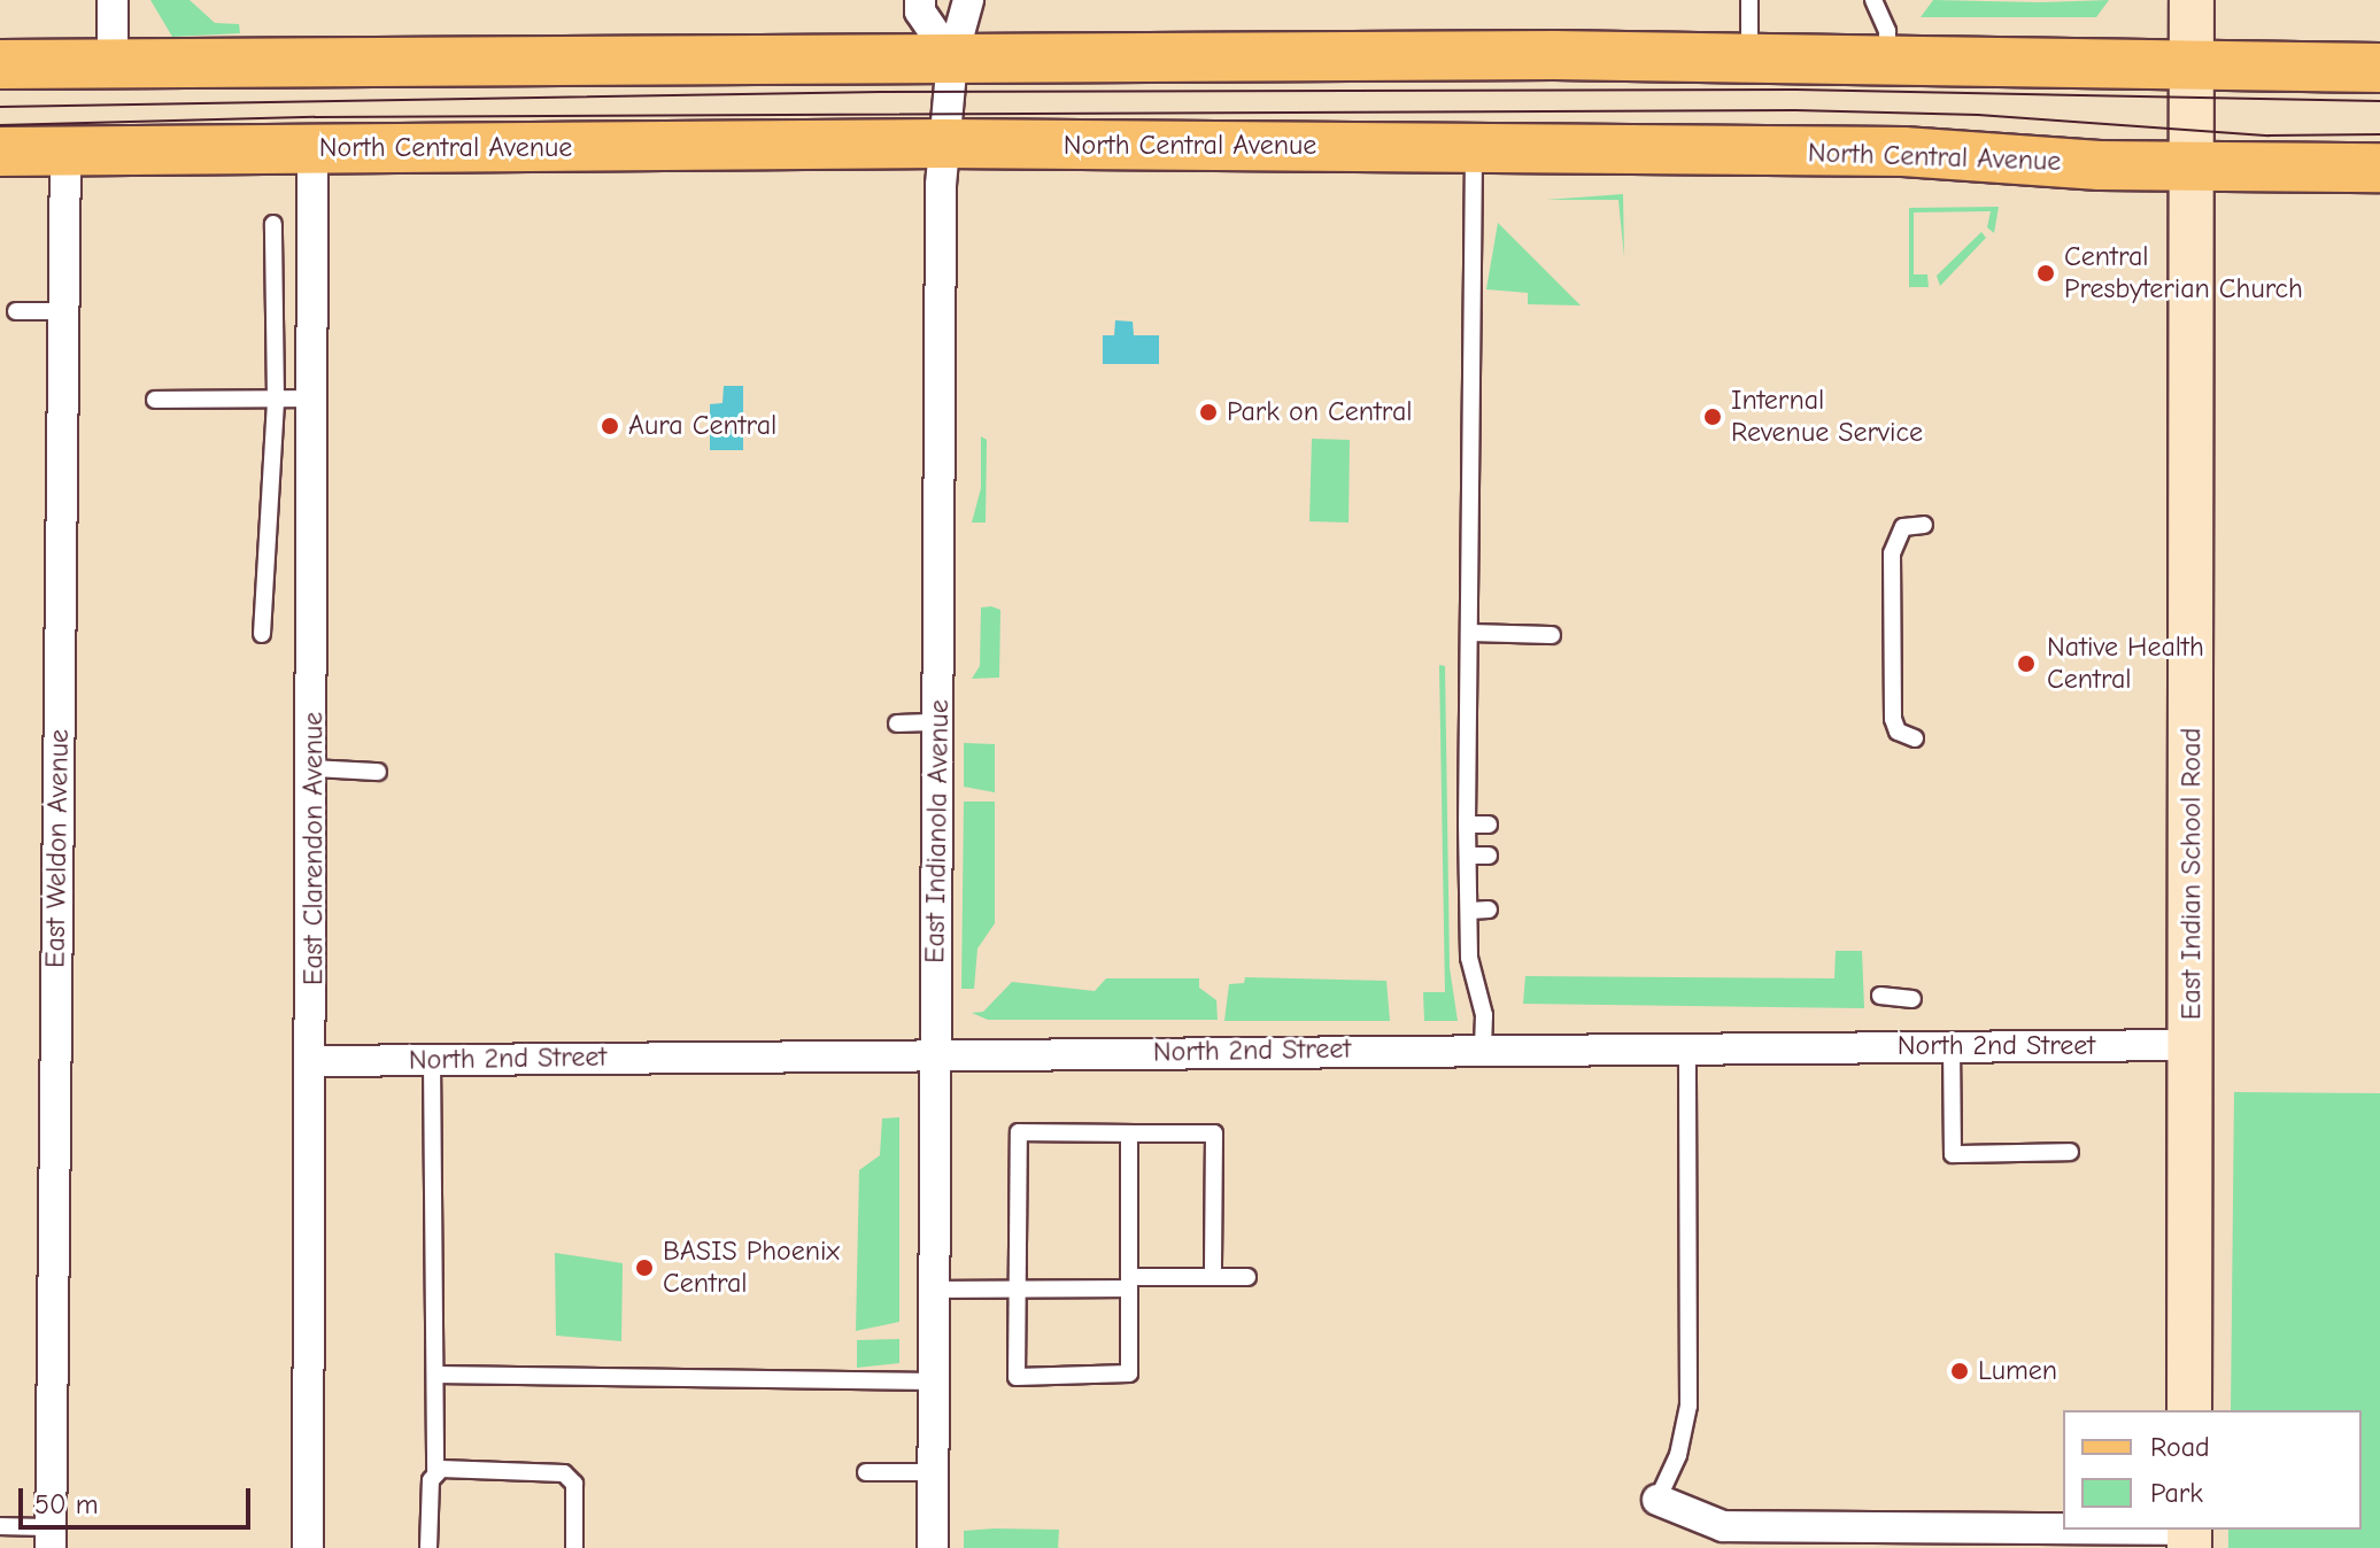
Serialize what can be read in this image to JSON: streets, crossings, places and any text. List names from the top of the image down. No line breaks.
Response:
{"streets":{"main road":["North Central Avenue","East Indian School Road"],"street":["East Indianola Avenue","East Weldon Avenue","East Clarendon Avenue","North 2nd Street"]},"crossings":[["North Central Avenue","East Indianola Avenue"],["North Central Avenue","East Weldon Avenue"],["North Central Avenue","East Clarendon Avenue"],["North Central Avenue","East Indian School Road"],["East Indianola Avenue","North 2nd Street"],["East Clarendon Avenue","North 2nd Street"],["East Indian School Road","North 2nd Street"]],"places":["Central Presbyterian Church","Park on Central","Internal Revenue Service","Aura Central","Native Health Central","BASIS Phoenix Central","Lumen"],"legend":["Road","Park"],"scale_bar":"50 m"}
